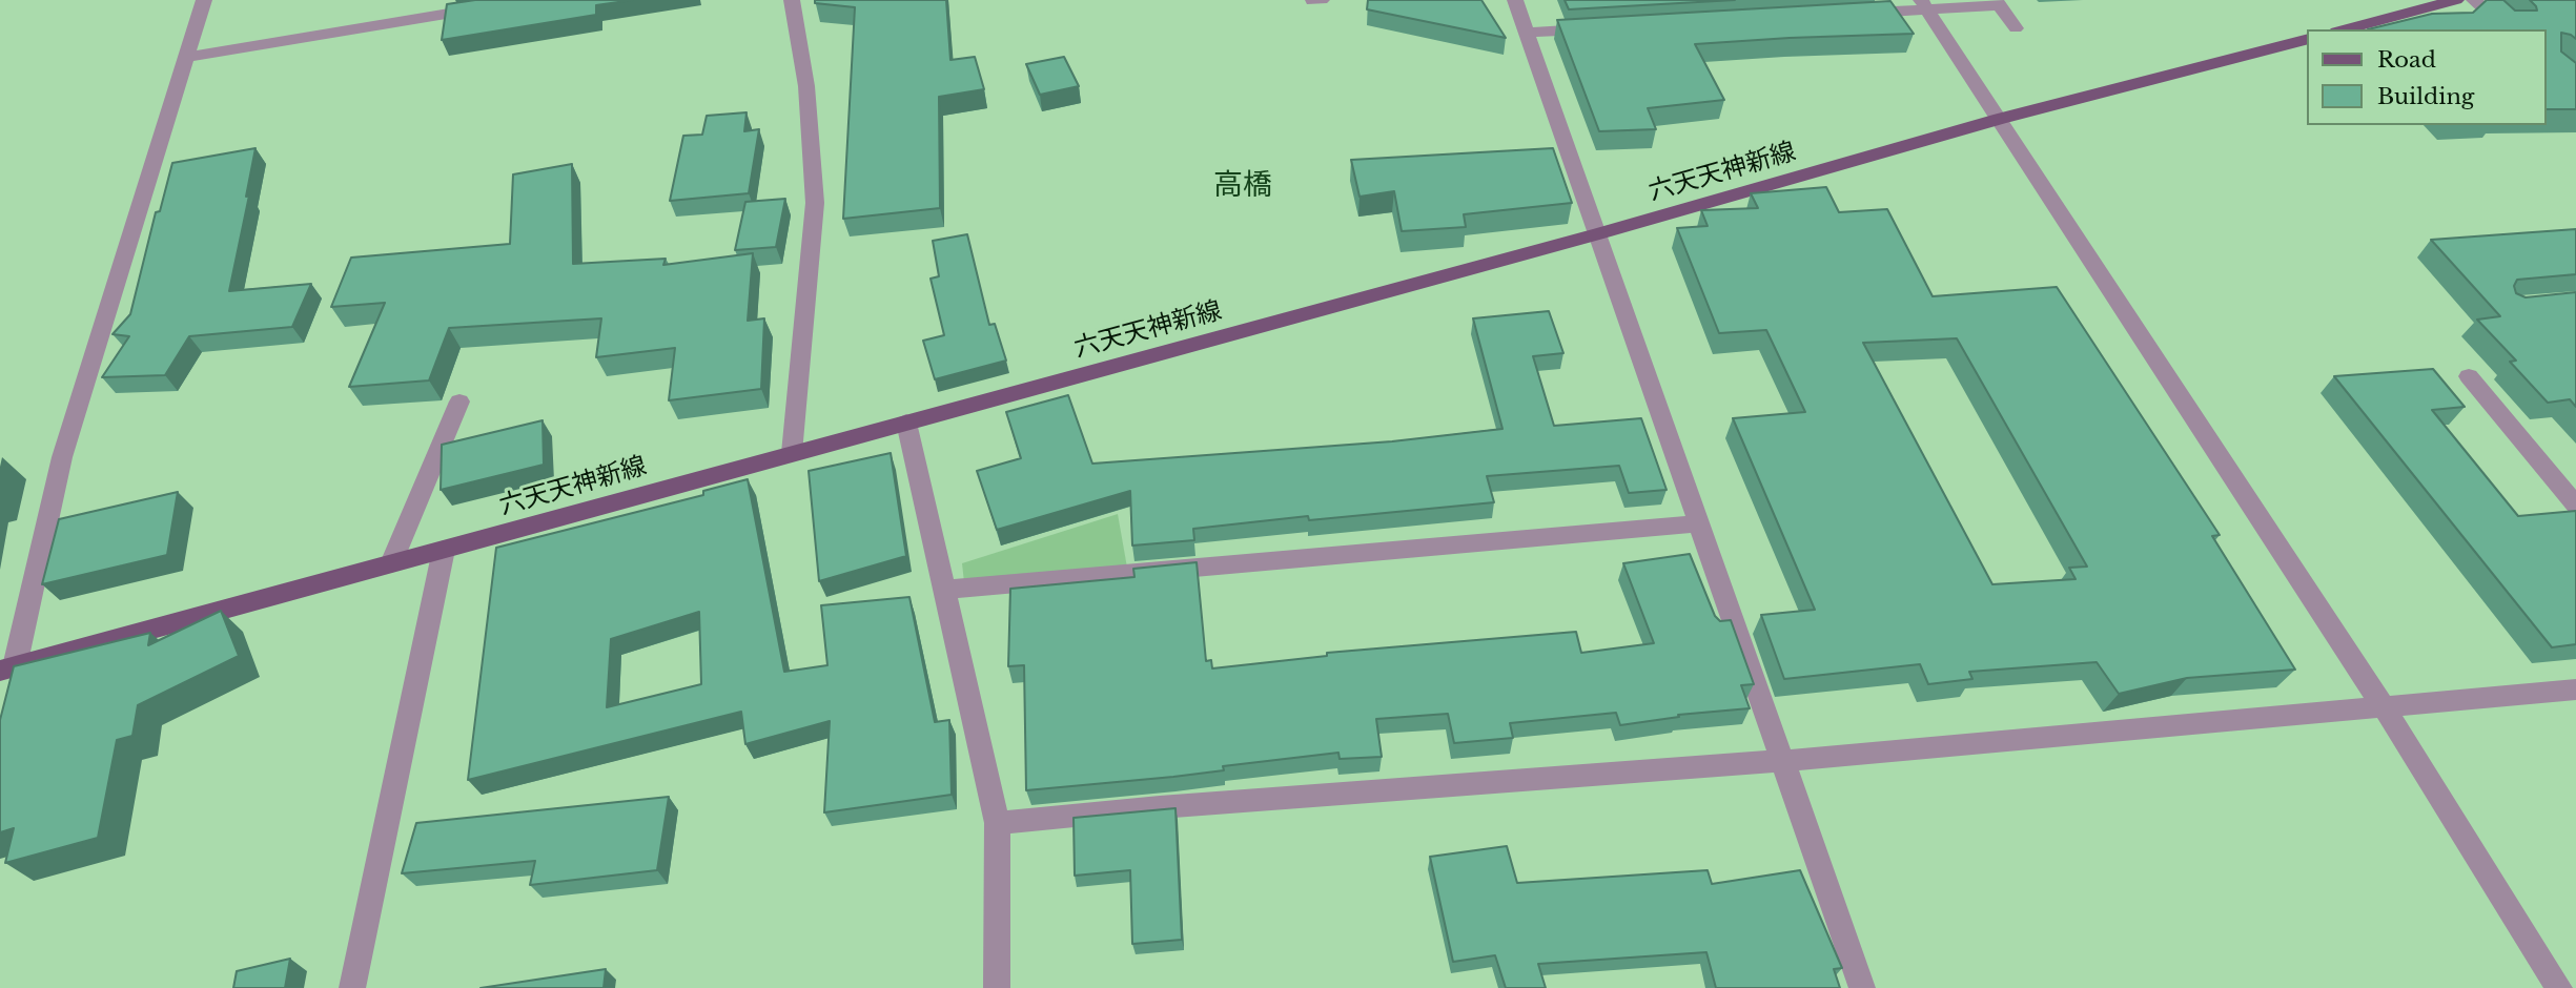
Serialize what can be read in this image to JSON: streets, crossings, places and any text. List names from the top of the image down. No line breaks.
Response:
{"streets":{"main road":["六天天神新線"]},"districts":["高橋"],"legend":["Road","Building"]}
